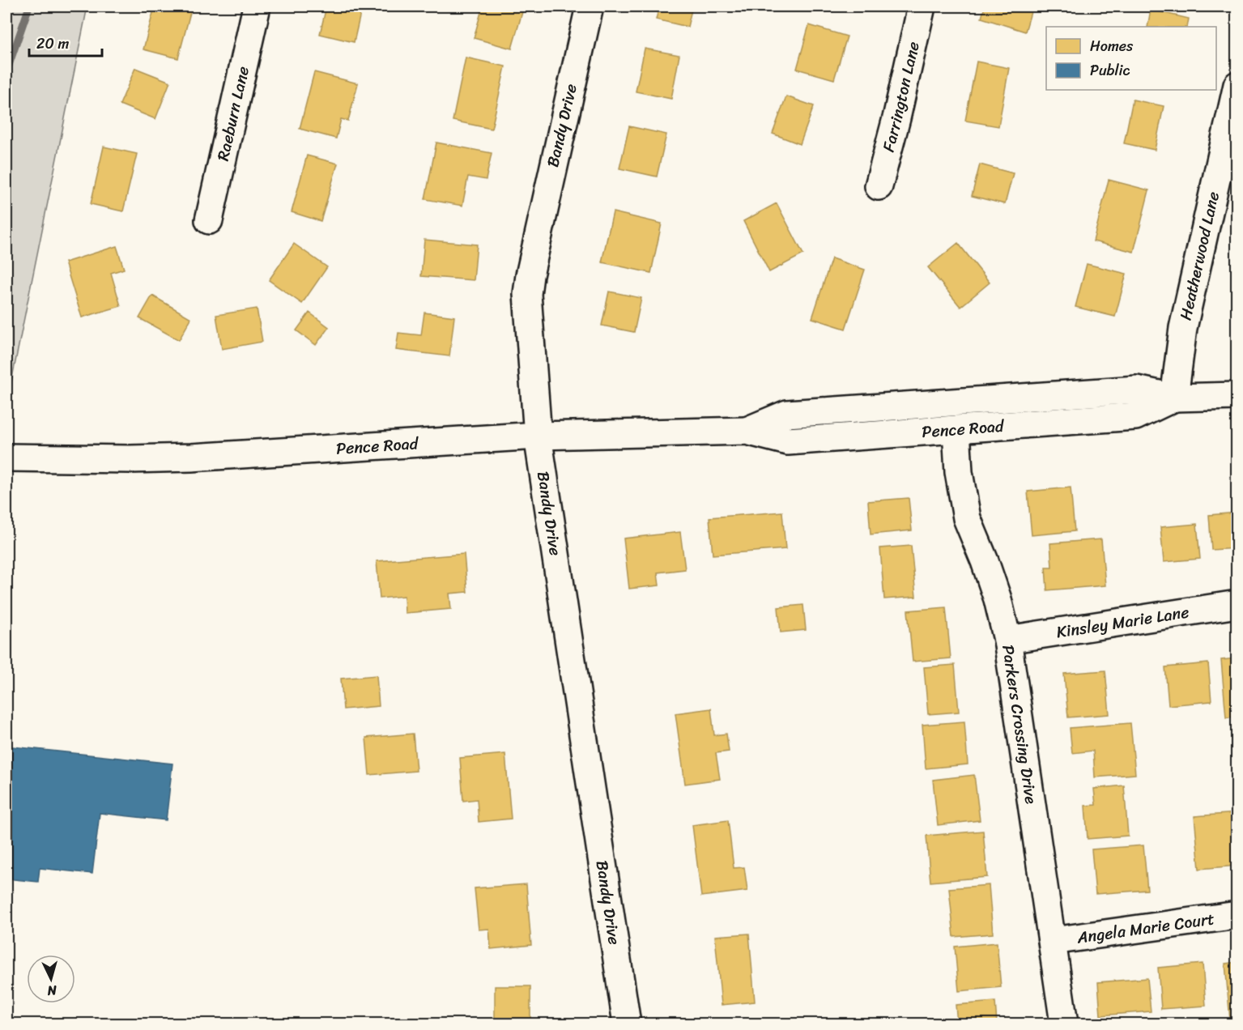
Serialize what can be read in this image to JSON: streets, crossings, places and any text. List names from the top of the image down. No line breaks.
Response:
{"streets":{"street":["Farrington Lane","Raeburn Lane","Bandy Drive","Heatherwood Lane","Pence Road","Kinsley Marie Lane","Parkers Crossing Drive","Angela Marie Court"]},"crossings":[["Bandy Drive","Pence Road"],["Heatherwood Lane","Pence Road"],["Pence Road","Parkers Crossing Drive"],["Kinsley Marie Lane","Parkers Crossing Drive"],["Parkers Crossing Drive","Angela Marie Court"]],"legend":["Homes","Public"],"scale_bar":"20 m","north":"bottom"}
